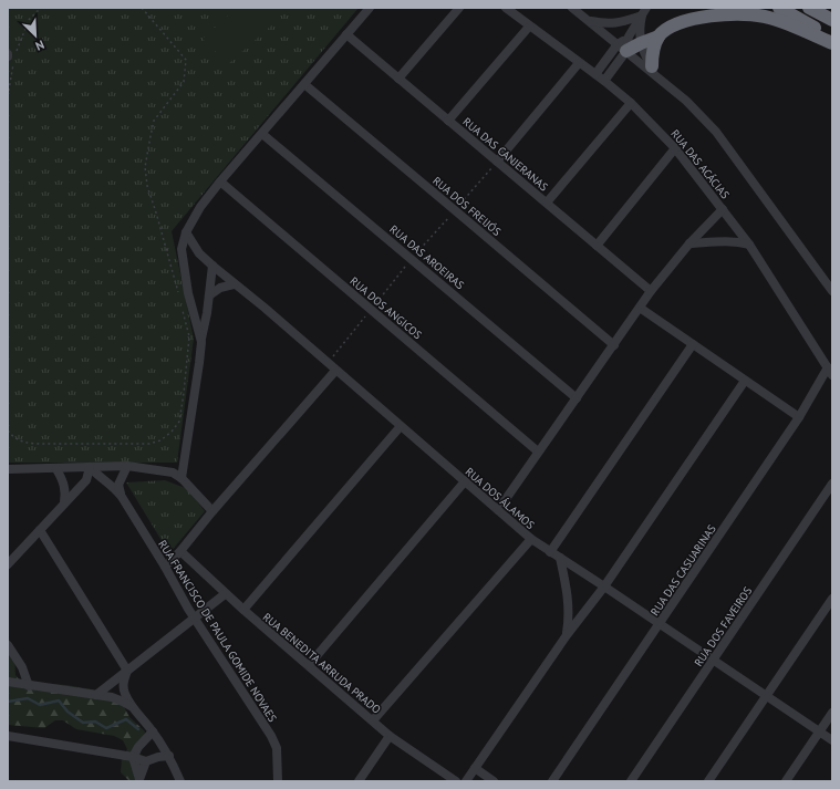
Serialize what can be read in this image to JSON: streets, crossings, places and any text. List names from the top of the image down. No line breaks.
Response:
{"streets":{"street":["RUA DAS CANJERANAS","RUA DAS ACÁCIAS","RUA DOS FREIJÓS","RUA DAS AROEIRAS","RUA DOS ANGICOS","RUA DOS ÁLAMOS","RUA DAS CASUARINAS","RUA DOS FAVEIROS","RUA FRANCISCO DE PAULA GOMIDE NOVAES","RUA BENEDITA ARRUDA PRADO"]},"crossings":[["RUA DAS ACÁCIAS","RUA DAS CASUARINAS"],["RUA DOS ÁLAMOS","RUA DAS CASUARINAS"],["RUA DOS ÁLAMOS","RUA DOS FAVEIROS"]],"north":"bottom right"}
